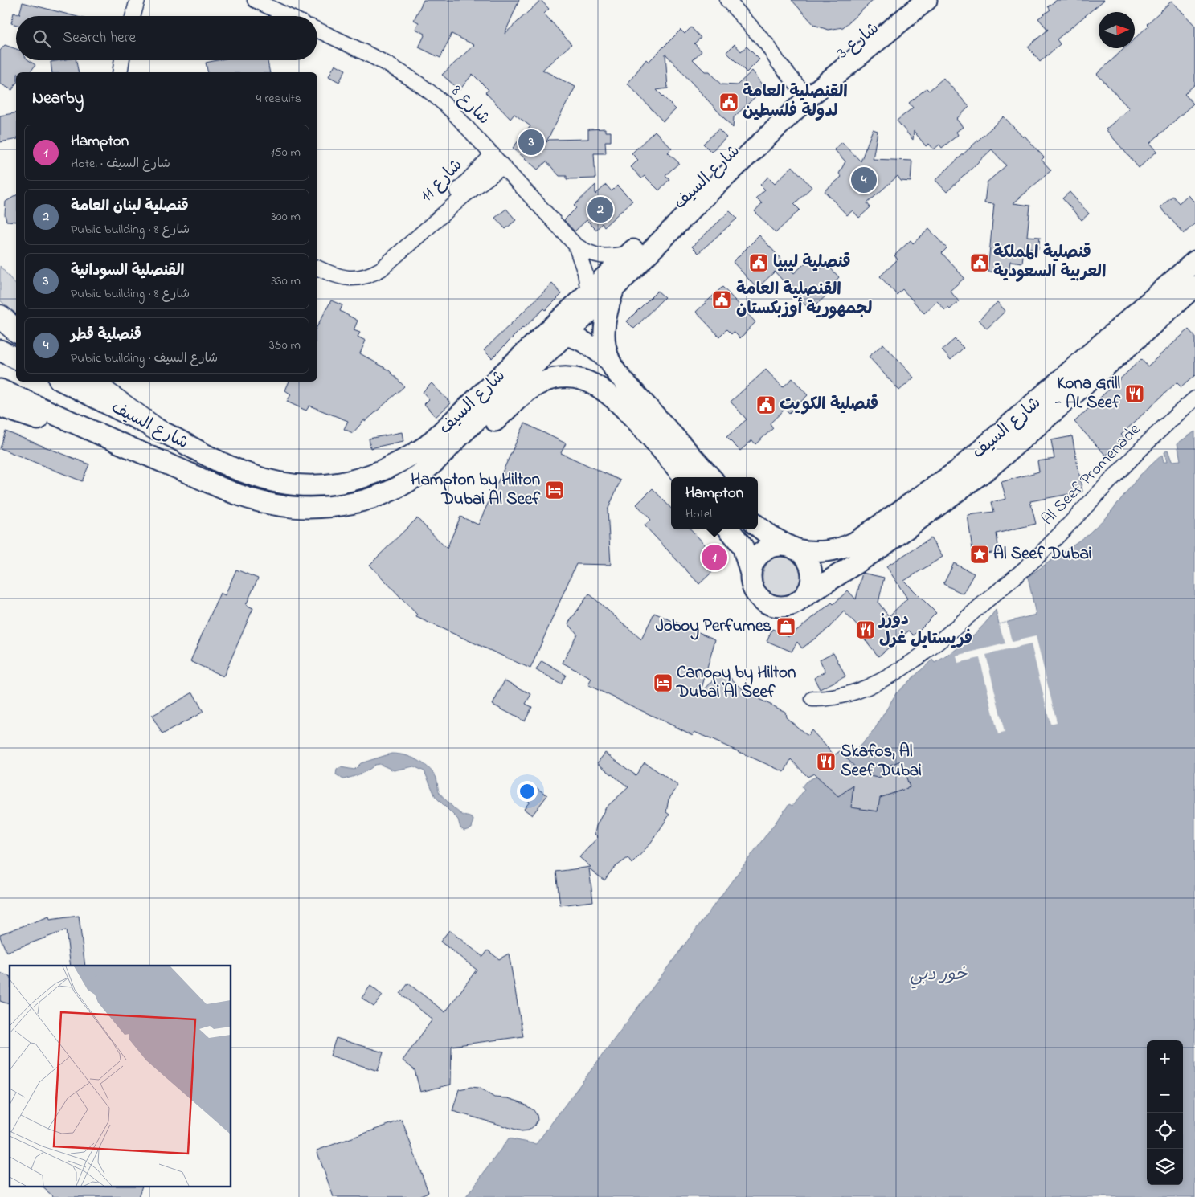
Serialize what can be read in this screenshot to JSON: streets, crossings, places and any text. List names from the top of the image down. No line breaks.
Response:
{"streets":{"main road":["شارع 3","شارع السيف"],"street":["شارع 8","شارع 11","Al Seef Promenade"]},"crossings":[["شارع 3","شارع السيف"],["شارع 8","شارع السيف"],["شارع 8","شارع 11"]],"water":["خور دبي"],"places":{"public building":["القنصلية العامة لدولة فلسطين","قنصلية ليبيا","قنصلية المملكة العربية السعودية","القنصلية العامة لجمهورية أوزبكستان","قنصلية الكويت"],"restaurant":["Kona Grill - AL Seef","دورز فريستايل غرل","Skafos, Al Seef Dubai"],"hotel":["Hampton by Hilton Dubai Al Seef","Canopy by Hilton Dubai Al Seef"],"place":["Al Seef Dubai"],"shop":["Joboy Perfumes"]},"north":"right","page":{"search":"Search here","heading":["Nearby","4 results"],"list":[{"mark":"1","name":"Hampton","note":"Hotel · شارع السيف","value":"150 m"},{"mark":"2","name":"قنصلية لبنان العامة","note":"Public building · شارع 8","value":"300 m"},{"mark":"3","name":"القنصلية السودانية","note":"Public building · شارع 8","value":"330 m"},{"mark":"4","name":"قنصلية قطر","note":"Public building · شارع السيف","value":"350 m"}],"pins":["3","4","2","1"],"popup":["Hampton","Hotel"],"map_buttons":["+","−"]}}
